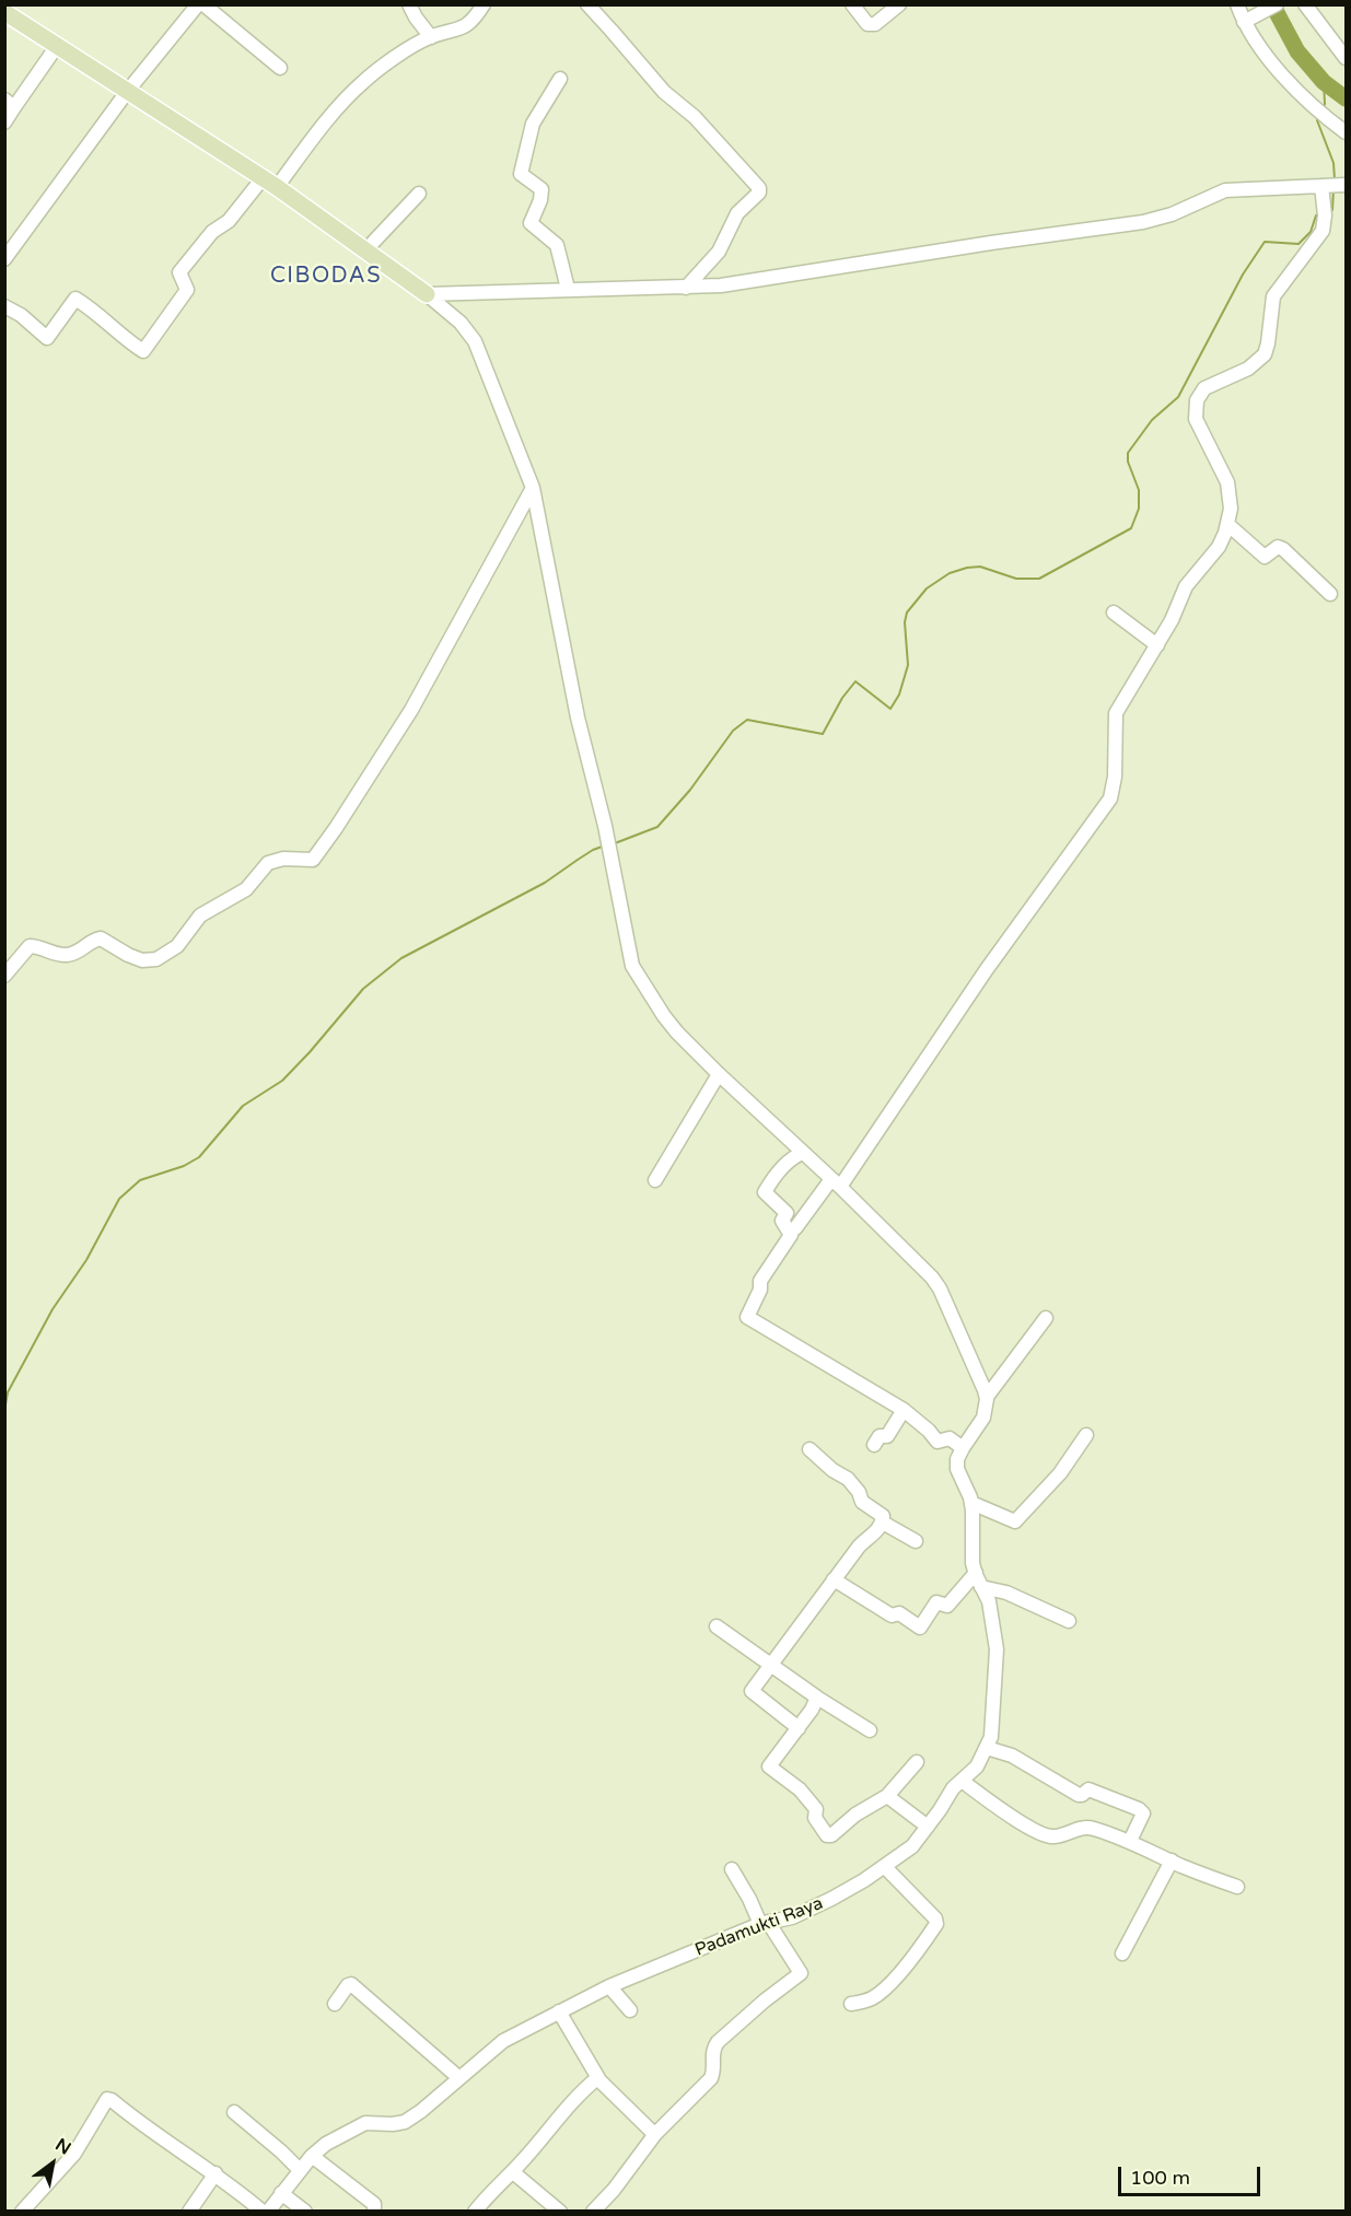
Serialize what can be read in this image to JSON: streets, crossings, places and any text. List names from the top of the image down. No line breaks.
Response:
{"streets":{"street":["Padamukti Raya"]},"districts":["CIBODAS"],"scale_bar":"100 m","north":"top right"}
